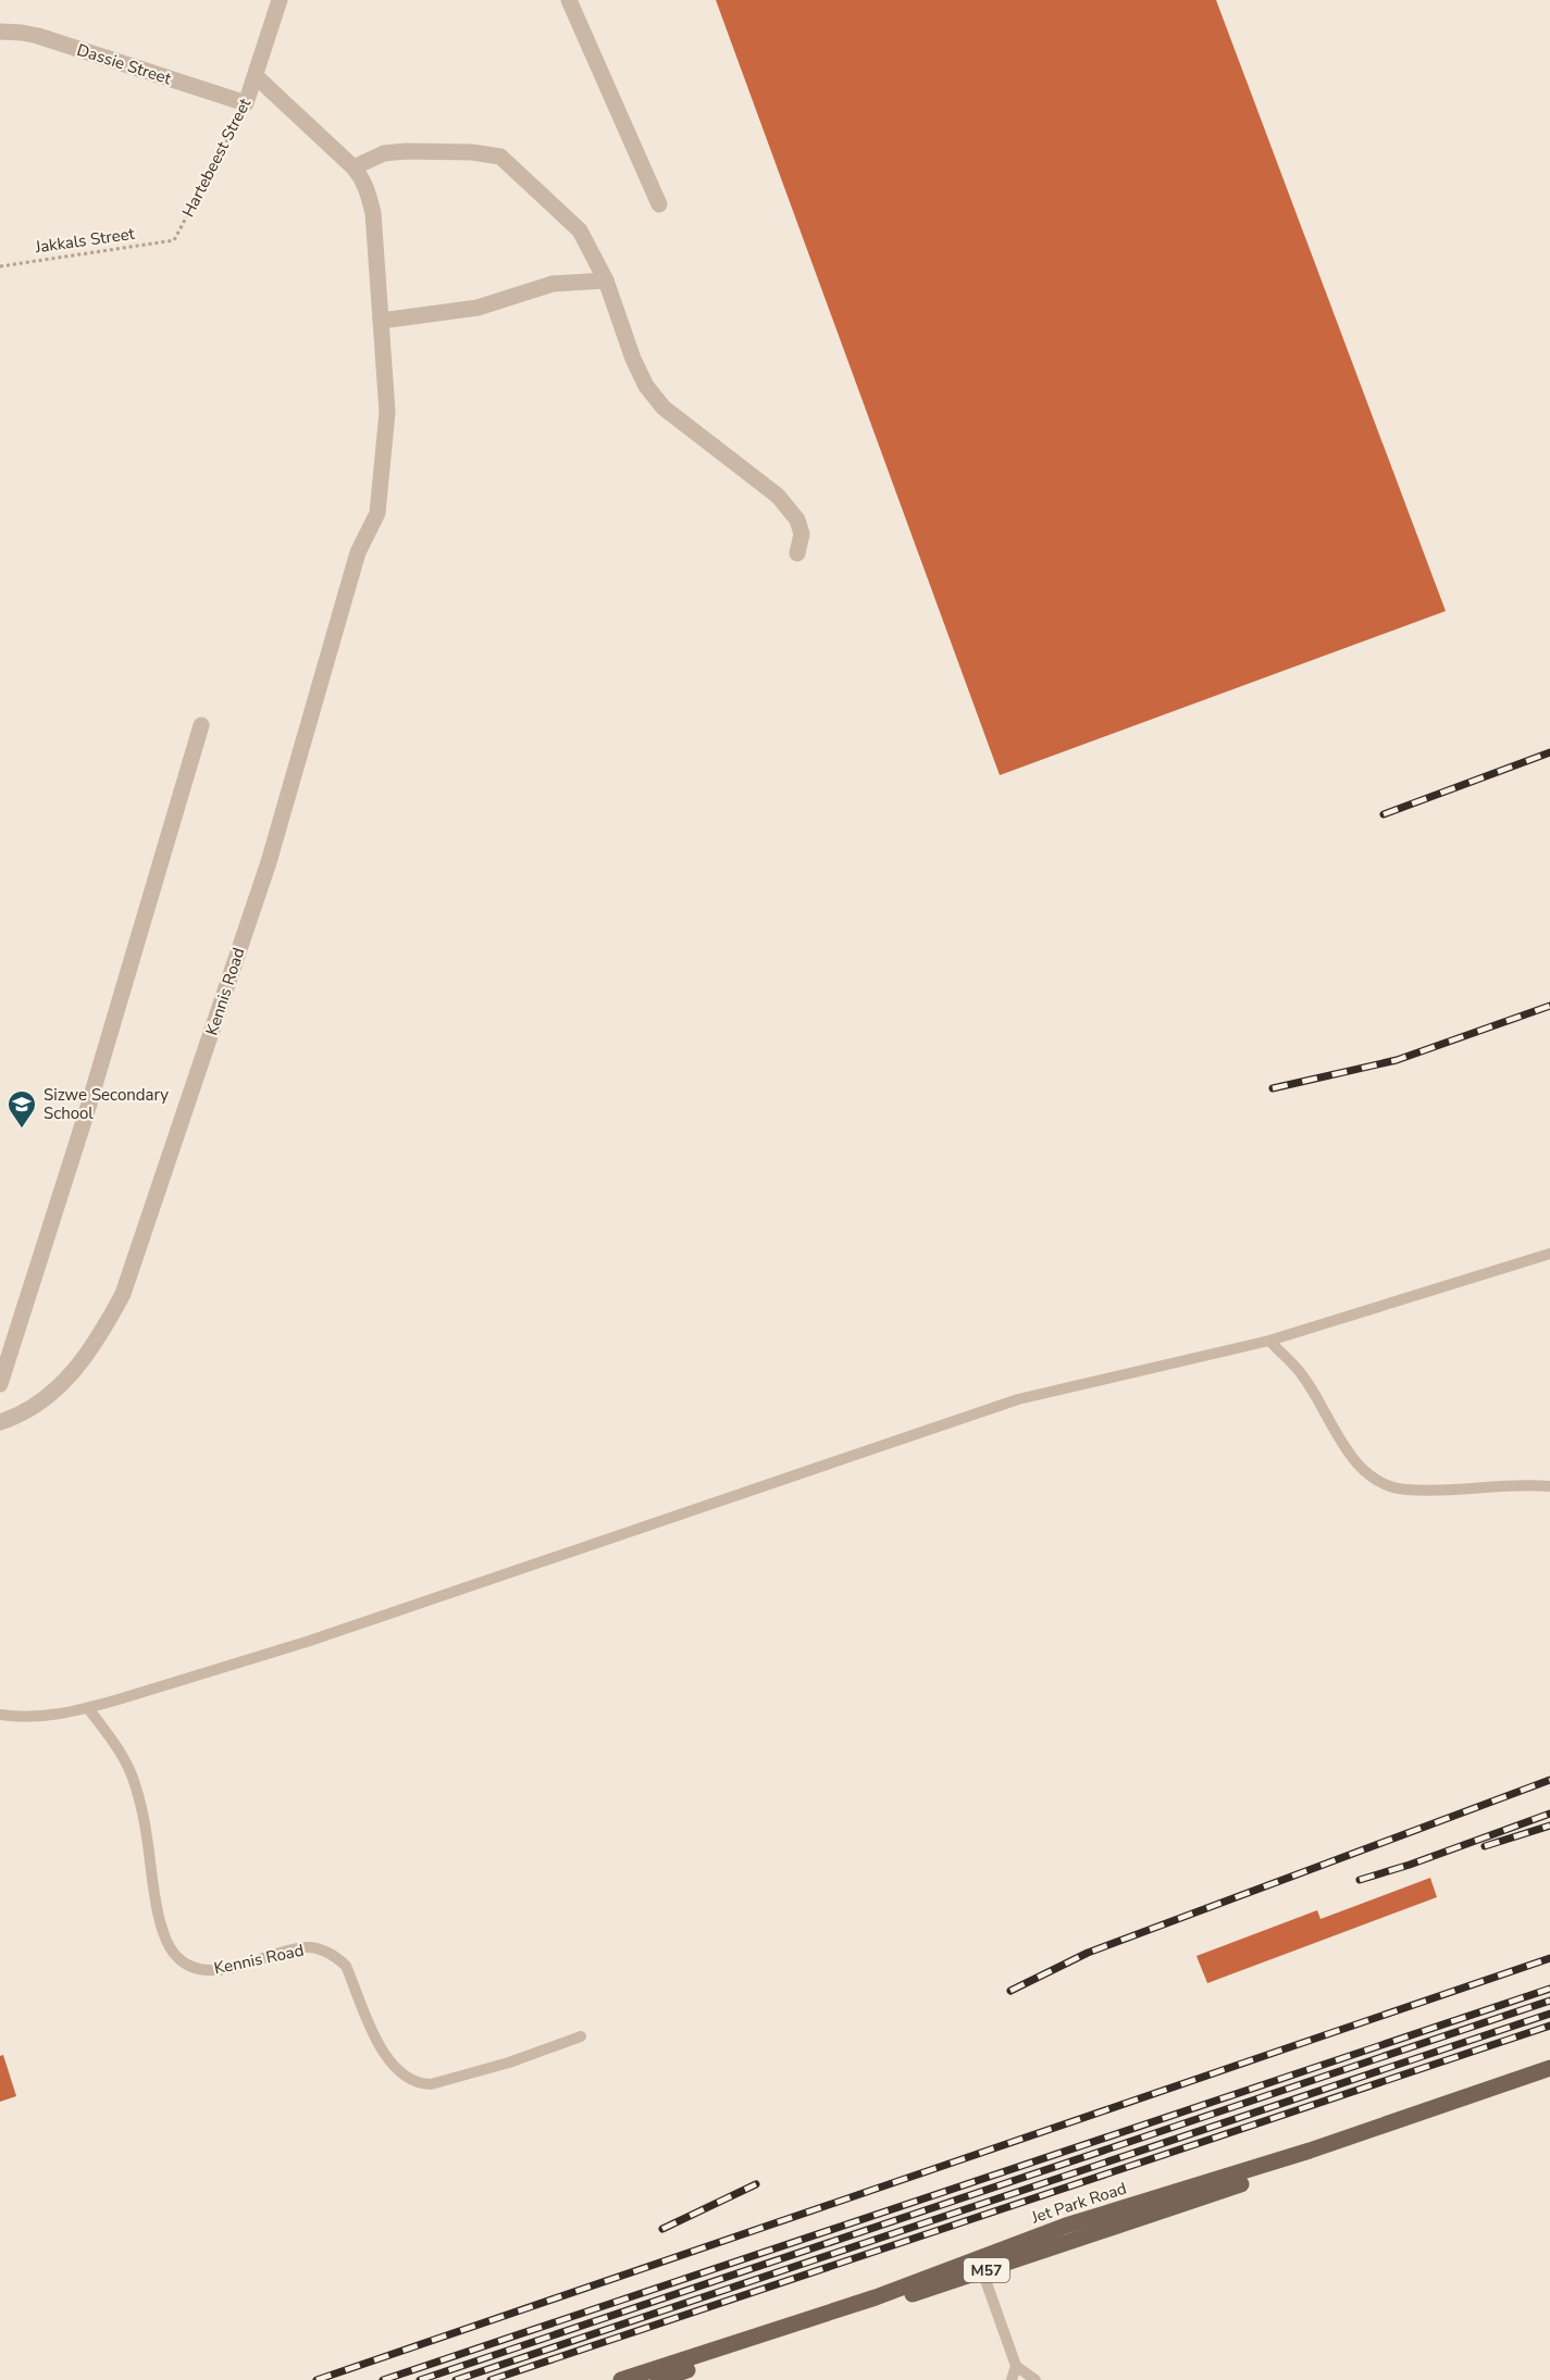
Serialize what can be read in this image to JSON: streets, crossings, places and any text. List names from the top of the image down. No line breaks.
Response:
{"streets":{"main road":["Jet Park Road","M57"],"street":["Dassie Street","Hartebeest Street","Kennis Road"],"path":["Jakkals Street"]},"crossings":[["Dassie Street","Hartebeest Street"],["Hartebeest Street","Jakkals Street"]],"places":{"school or university":["Sizwe Secondary School"]}}
